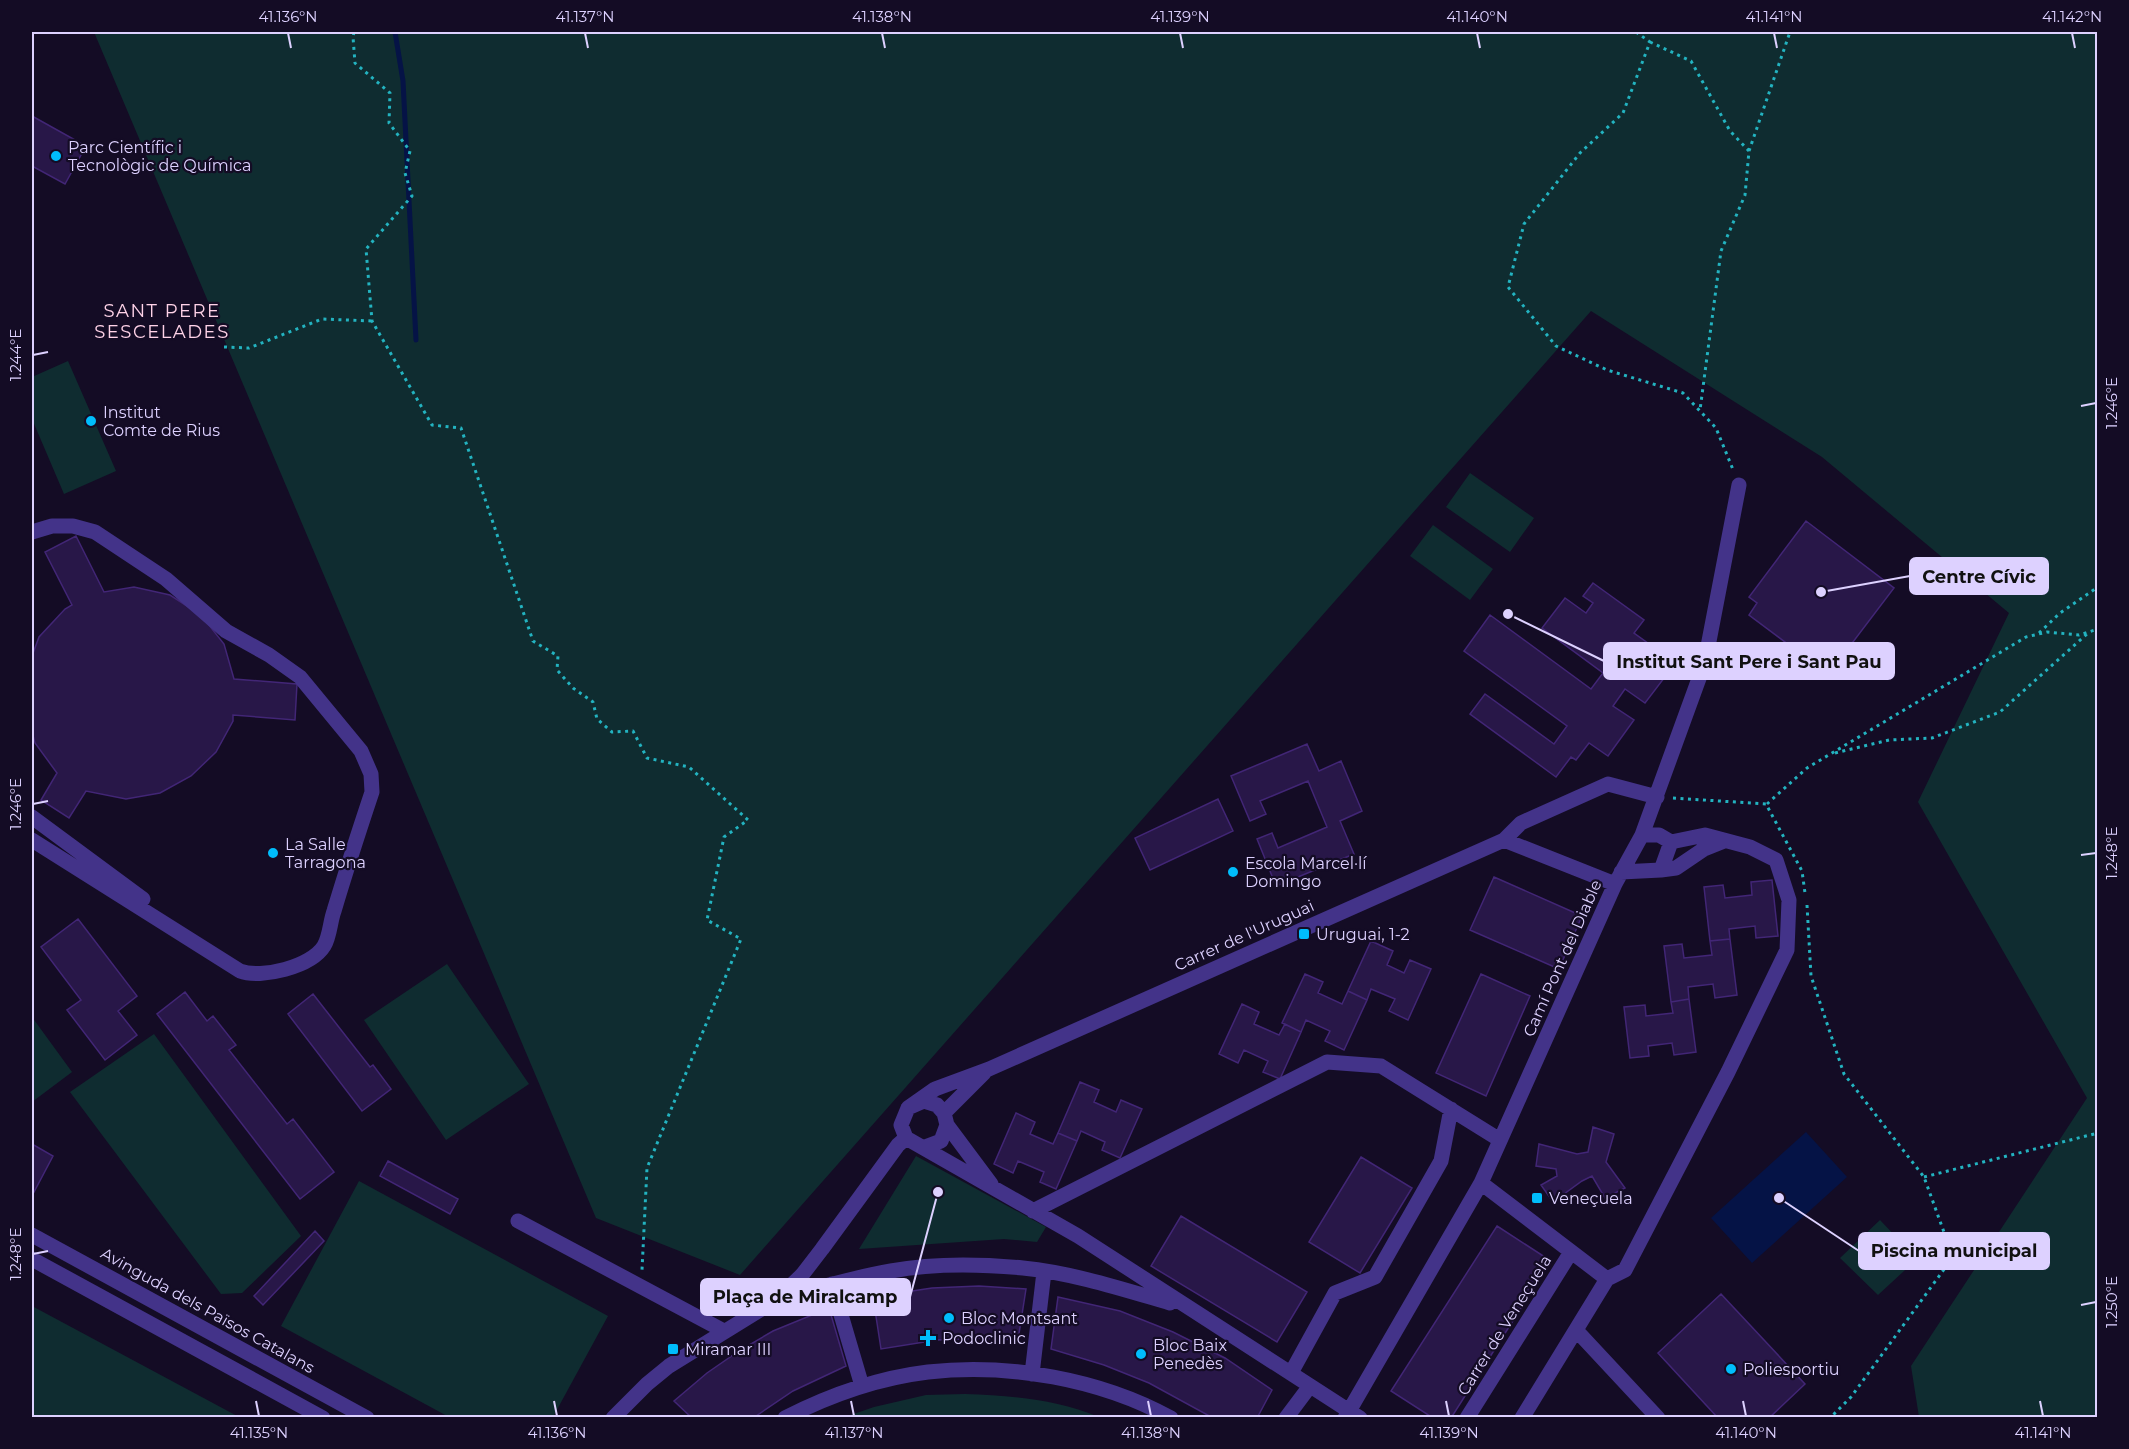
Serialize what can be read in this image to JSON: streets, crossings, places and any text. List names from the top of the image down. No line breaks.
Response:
{"streets":{"street":["Carrer de l'Uruguai","Camí Pont del Diable","Avinguda dels Països Catalans","Carrer de Veneçuela"]},"crossings":[["Carrer de l'Uruguai","Camí Pont del Diable"],["Camí Pont del Diable","Carrer de Veneçuela"]],"districts":["SANT PERE SESCELADES"],"places":{"other":["Parc Científic i Tecnològic de Química","Institut Comte de Rius","Centre Cívic","Institut Sant Pere i Sant Pau","La Salle Tarragona","Escola Marcel·lí Domingo","Plaça de Miralcamp","Piscina municipal","Bloc Montsant","Bloc Baix Penedès","Poliesportiu"],"transit":["Uruguai, 1-2","Veneçuela","Miramar III"],"health":["Podoclinic"]},"coordinates":["41.136°N","41.137°N","41.138°N","41.139°N","41.140°N","41.141°N","41.142°N","1.244°E","1.246°E","1.248°E","1.250°E","41.135°N"]}
